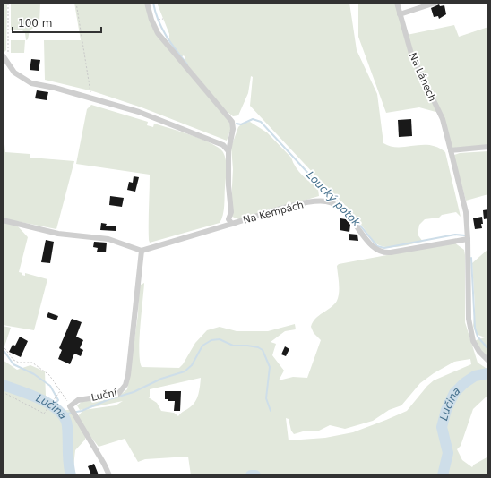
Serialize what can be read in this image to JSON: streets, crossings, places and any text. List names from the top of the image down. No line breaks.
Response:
{"streets":{"street":["Na Lánech","Na Kempách","Luční"]},"crossings":[["Na Lánech","Na Kempách"]],"water":["Loucký potok","Lučina"],"scale_bar":"100 m"}
